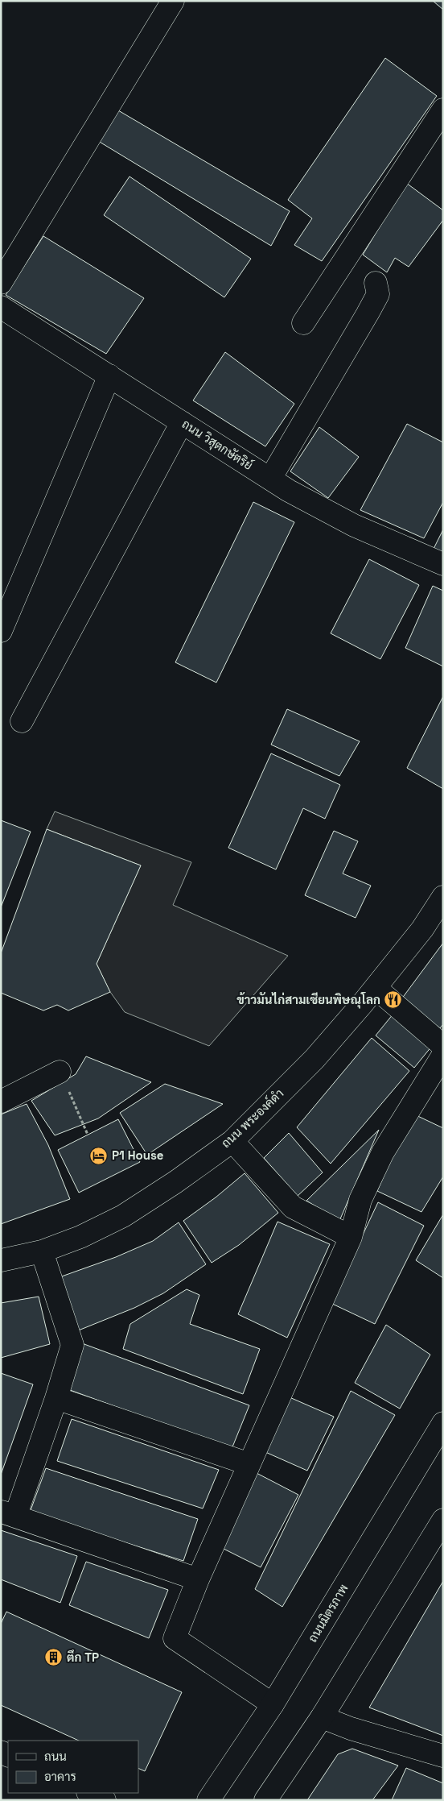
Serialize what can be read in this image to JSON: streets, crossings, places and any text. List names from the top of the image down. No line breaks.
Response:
{"streets":{"street":["ถนน วิสุตกษัตริย์","ถนน พระองค์ดำ","ถนนมิตรภาพ"]},"places":{"restaurant":["ข้าวมันไก่สามเซียนพิษณุโลก"],"hotel":["P1 House"],"building":["ตึก TP"]},"legend":["ถนน","อาคาร"]}
